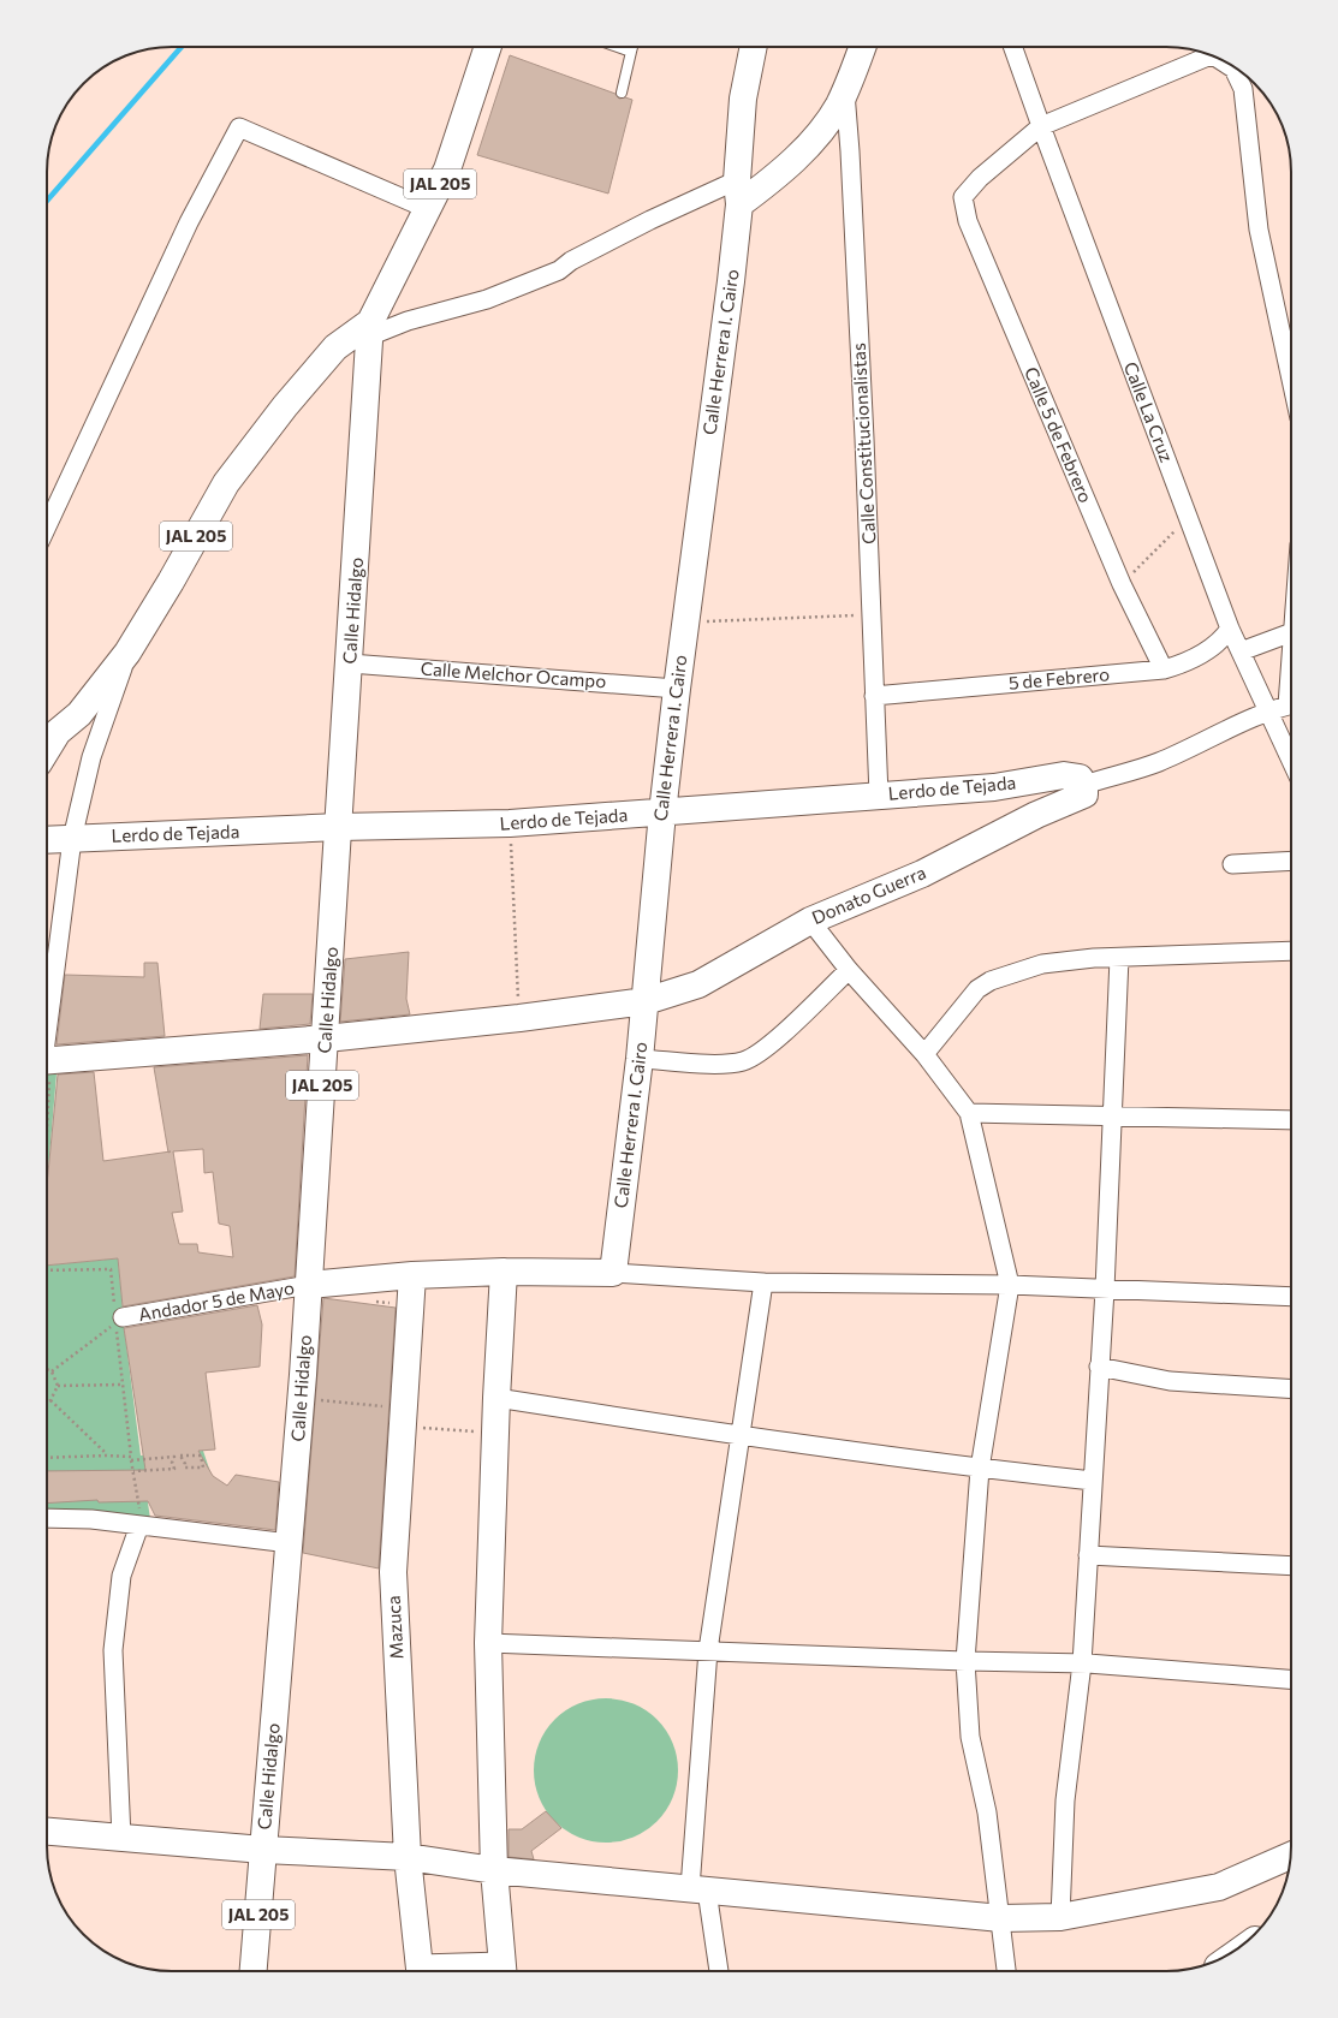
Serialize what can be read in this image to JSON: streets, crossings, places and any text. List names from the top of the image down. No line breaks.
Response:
{"streets":{"main road":["JAL 205","Calle Herrera I. Cairo","Calle Hidalgo","Lerdo de Tejada","Donato Guerra","Mazuca"],"street":["Calle La Cruz","Calle 5 de Febrero","Calle Constitucionalistas","Calle Melchor Ocampo","5 de Febrero","Andador 5 de Mayo"]},"crossings":[["JAL 205","Calle Hidalgo"],["Calle Herrera I. Cairo","Calle Melchor Ocampo"],["Calle Herrera I. Cairo","Lerdo de Tejada"],["Calle Herrera I. Cairo","Donato Guerra"],["Calle La Cruz","Calle 5 de Febrero"],["Calle La Cruz","5 de Febrero"],["Calle 5 de Febrero","5 de Febrero"],["Calle Constitucionalistas","5 de Febrero"],["Calle Constitucionalistas","Lerdo de Tejada"],["Calle Hidalgo","Calle Melchor Ocampo"],["Calle Hidalgo","Lerdo de Tejada"],["Calle Hidalgo","Donato Guerra"],["Calle Hidalgo","Andador 5 de Mayo"],["Lerdo de Tejada","Donato Guerra"]]}
